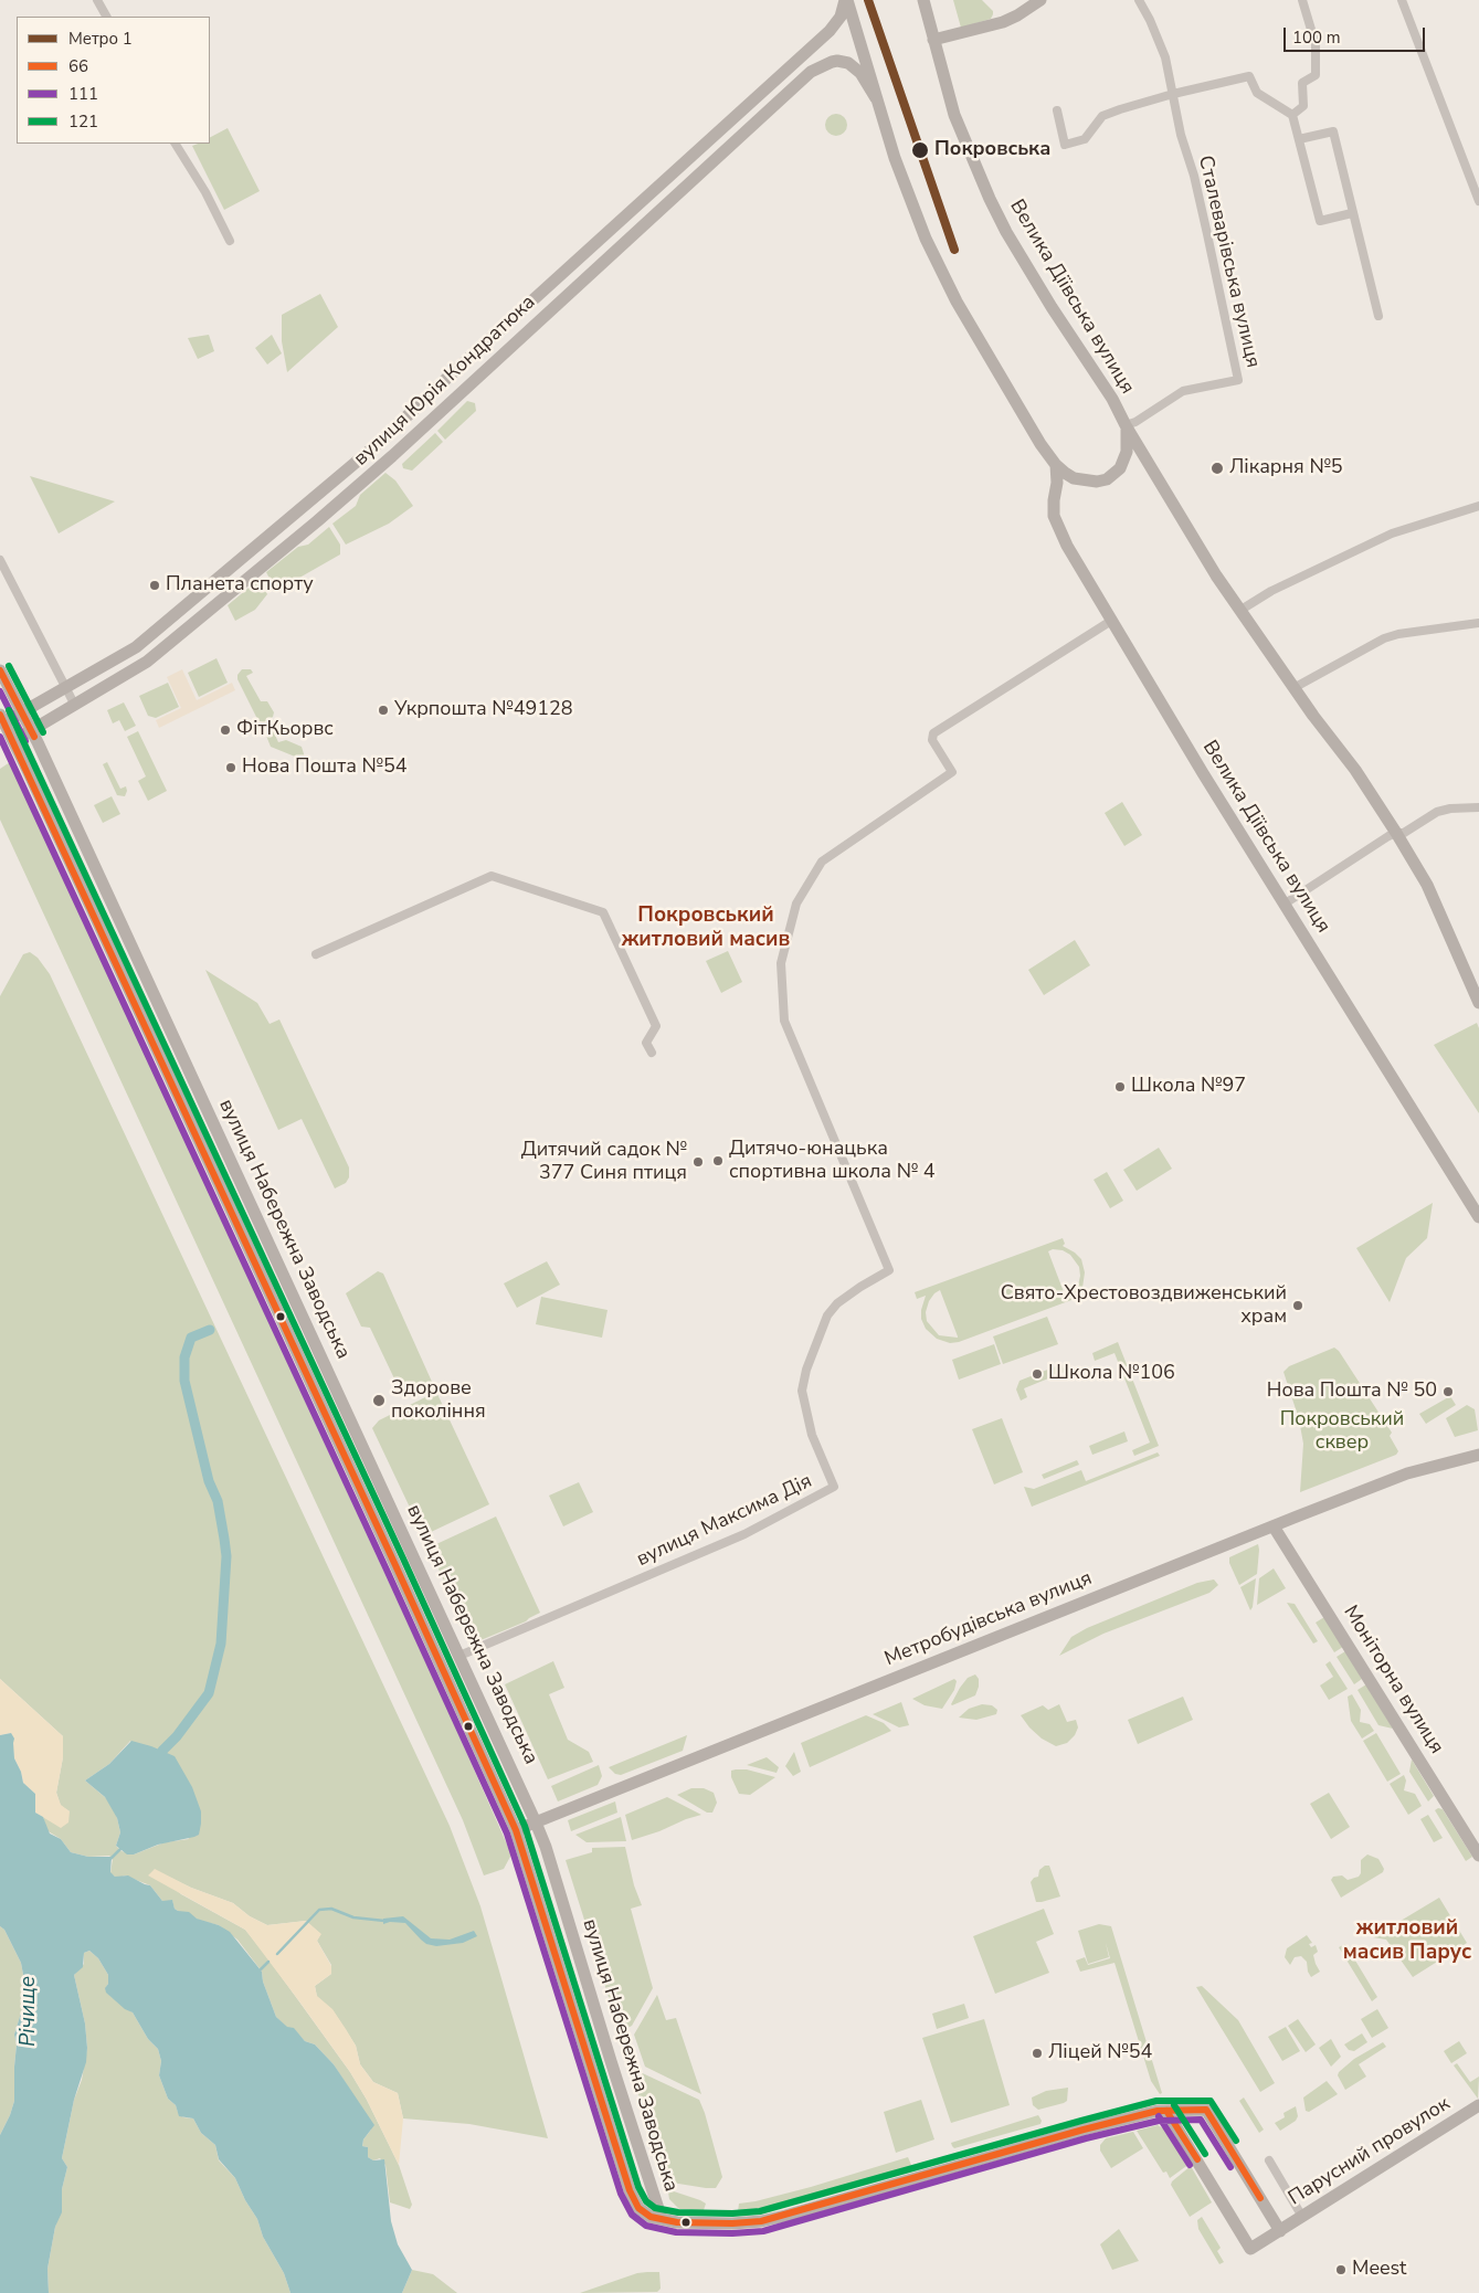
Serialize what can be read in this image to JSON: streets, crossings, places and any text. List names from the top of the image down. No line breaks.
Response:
{"streets":{"main road":["Велика Діївська вулиця","вулиця Юрія Кондратюка","вулиця Набережна Заводська","Метробудівська вулиця","Моніторна вулиця","Парусний провулок"],"street":["Сталеварівська вулиця","вулиця Максима Дія"]},"crossings":[["Сталеварівська вулиця","Велика Діївська вулиця"],["Велика Діївська вулиця","вулиця Юрія Кондратюка"],["Велика Діївська вулиця","вулиця Максима Дія"],["вулиця Юрія Кондратюка","вулиця Набережна Заводська"],["вулиця Набережна Заводська","вулиця Максима Дія"],["вулиця Набережна Заводська","Метробудівська вулиця"],["вулиця Набережна Заводська","Парусний провулок"],["Метробудівська вулиця","Моніторна вулиця"]],"districts":["Покровський житловий масив","житловий масив Парус"],"water":["Річище"],"parks":["Покровський сквер"],"places":["Покровська","Лікарня №5","Планета спорту","Укрпошта №49128","ФiтКьорвс","Нова Пошта №54","Школа №97","Дитячо-юнацька спортивна школа № 4","Дитячий садок № 377 Синя птиця","Свято-Хрестовоздвиженський храм","Школа №106","Нова Пошта № 50","Здорове покоління","Ліцей №54","Meest"],"lines":["metro line 1","transit line 121","transit line 66","transit line 111"],"legend":["Метро 1","66","111","121"],"scale_bar":"100 m"}
